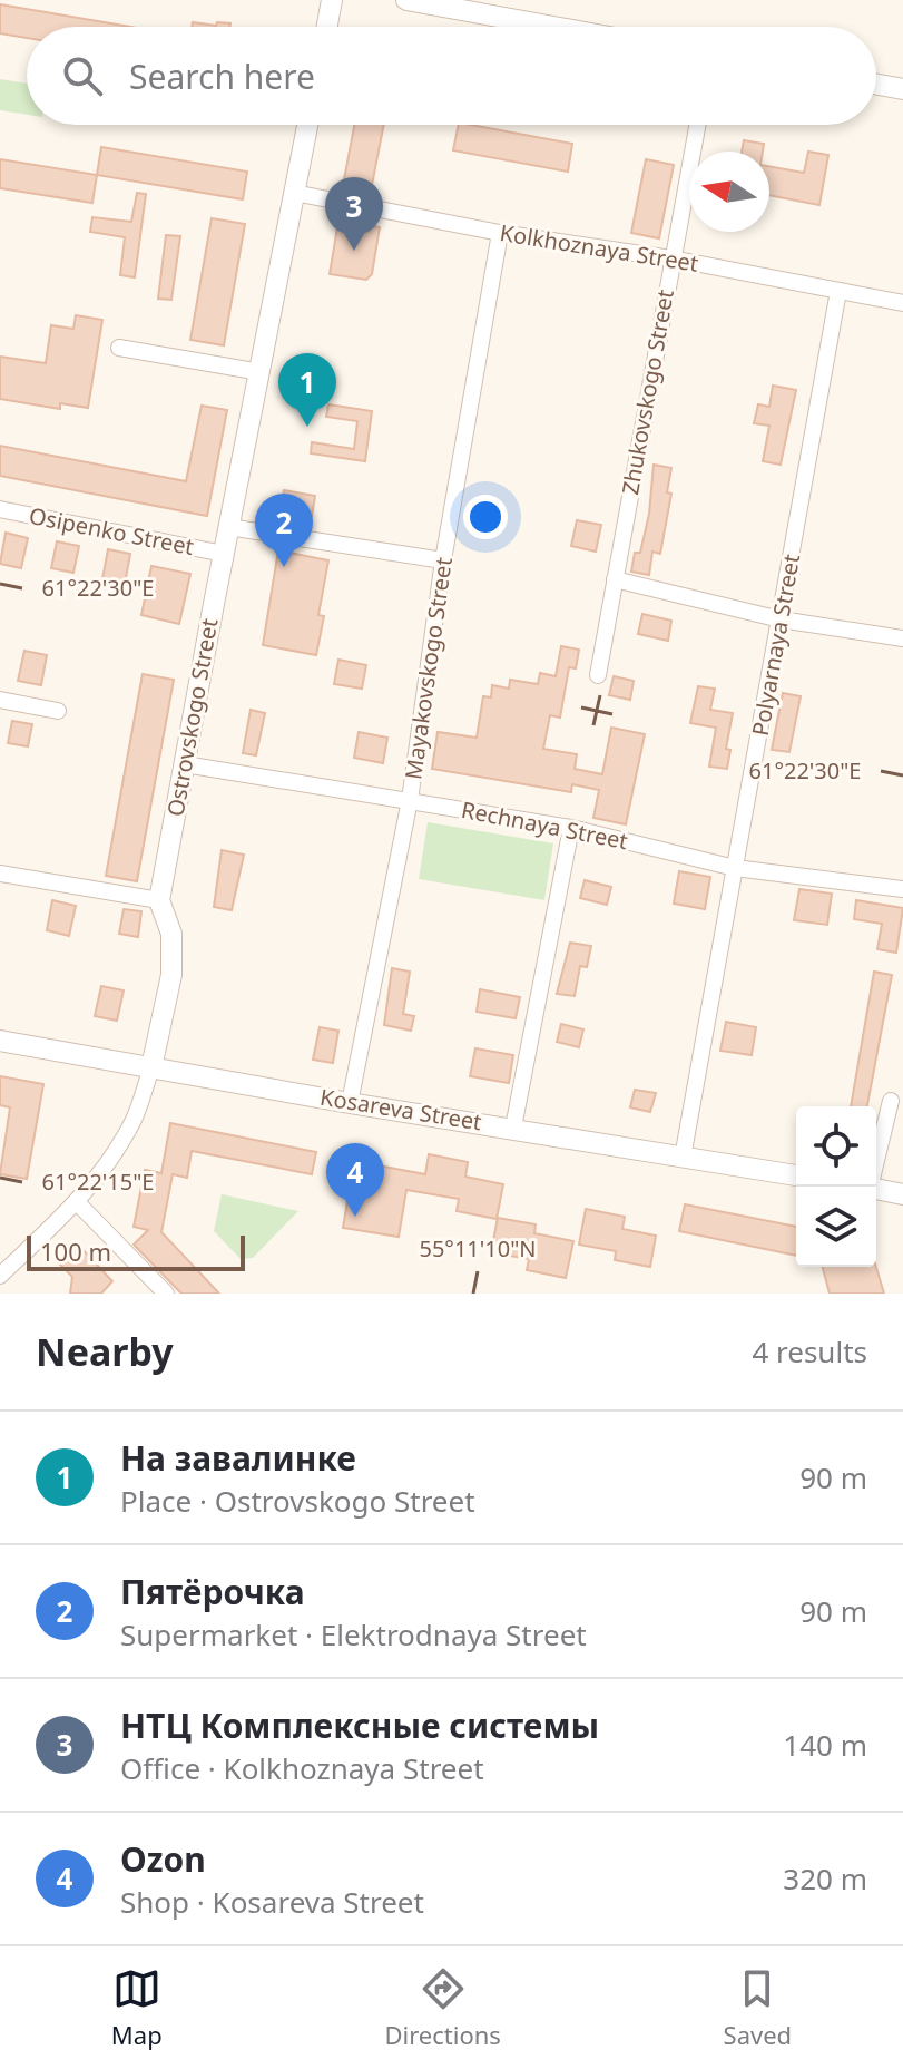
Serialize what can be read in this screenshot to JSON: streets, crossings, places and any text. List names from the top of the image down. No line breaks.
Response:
{"streets":{"street":["Kolkhoznaya Street","Zhukovskogo Street","Osipenko Street","Polyarnaya Street","Mayakovskogo Street","Ostrovskogo Street","Rechnaya Street","Kosareva Street"]},"crossings":[["Kolkhoznaya Street","Zhukovskogo Street"],["Kolkhoznaya Street","Polyarnaya Street"],["Kolkhoznaya Street","Mayakovskogo Street"],["Kolkhoznaya Street","Ostrovskogo Street"],["Osipenko Street","Ostrovskogo Street"],["Polyarnaya Street","Rechnaya Street"],["Polyarnaya Street","Kosareva Street"],["Mayakovskogo Street","Rechnaya Street"],["Mayakovskogo Street","Kosareva Street"],["Ostrovskogo Street","Rechnaya Street"],["Ostrovskogo Street","Kosareva Street"]],"scale_bar":"100 m","north":"left","page":{"search":"Search here","pins":["3","1","2","4"],"scale":"100 m","heading":["Nearby","4 results"],"list":[{"mark":"1","name":"На завалинке","note":"Place · Ostrovskogo Street","value":"90 m"},{"mark":"2","name":"Пятёрочка","note":"Supermarket · Elektrodnaya Street","value":"90 m"},{"mark":"3","name":"НТЦ Комплексные системы","note":"Office · Kolkhoznaya Street","value":"140 m"},{"mark":"4","name":"Ozon","note":"Shop · Kosareva Street","value":"320 m"}],"nav":["Map","Directions","Saved"]},"coordinates":["61°22'30\"E","61°22'15\"E","55°11'10\"N"]}
